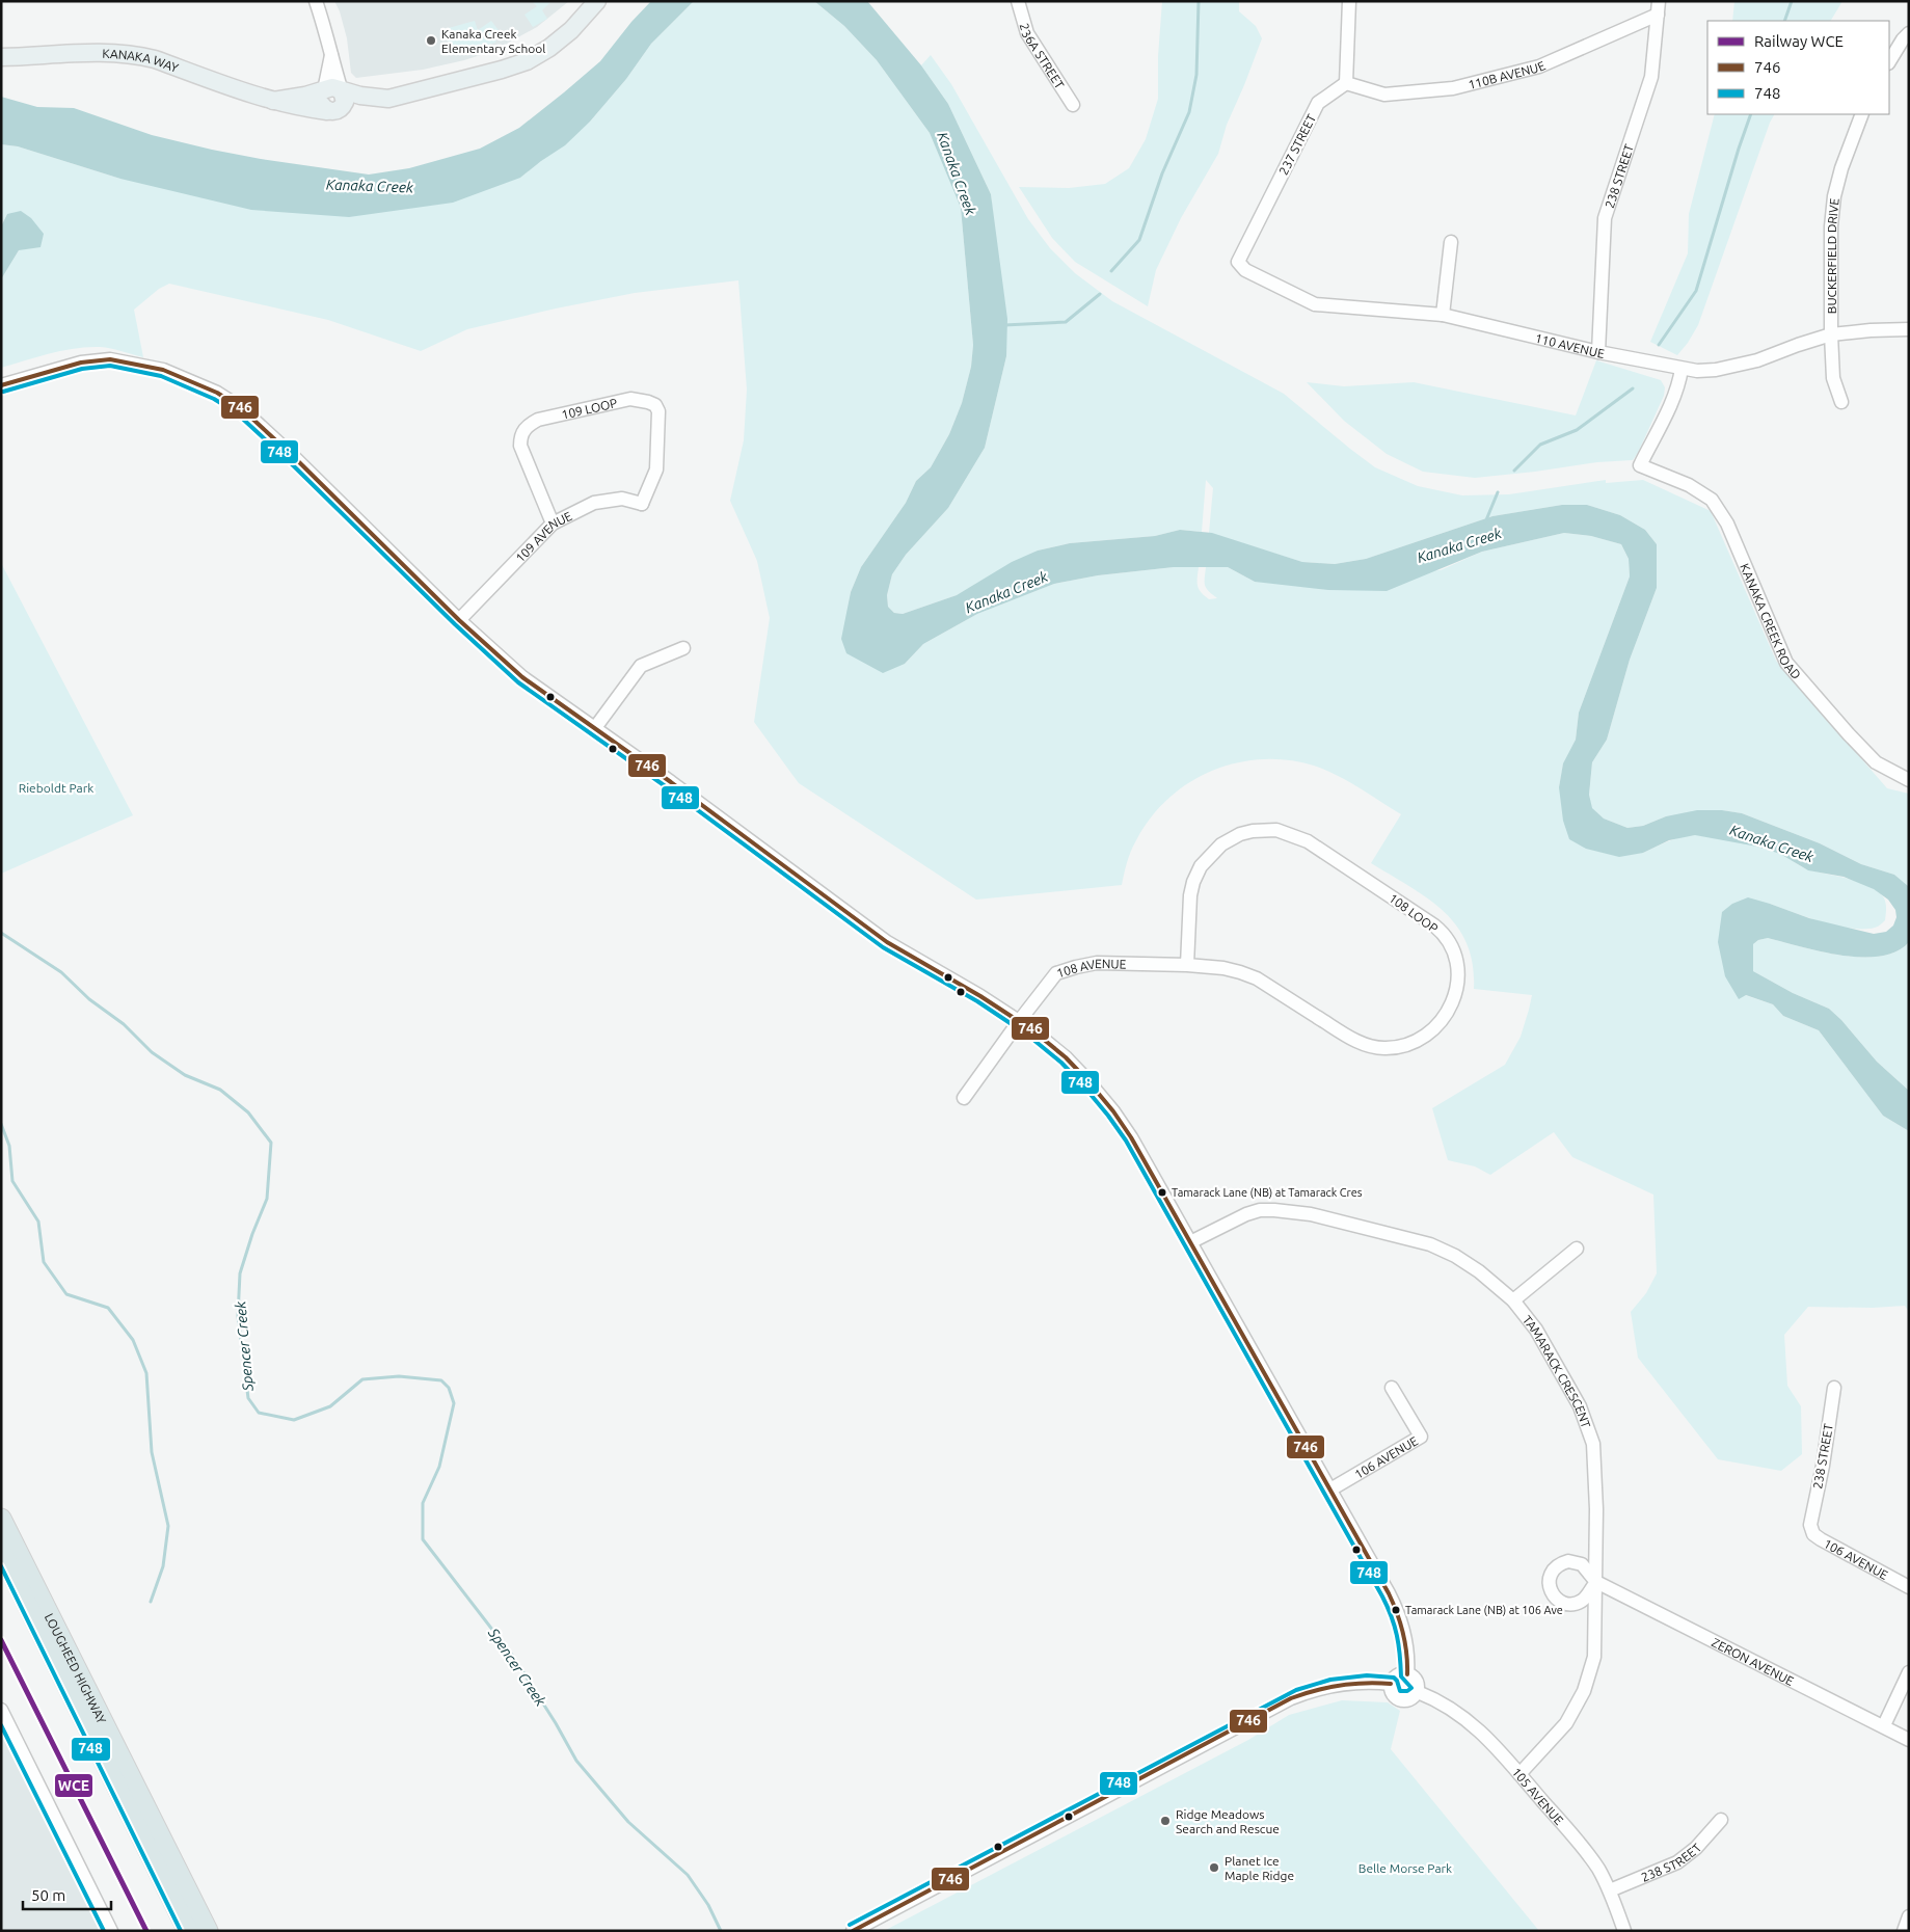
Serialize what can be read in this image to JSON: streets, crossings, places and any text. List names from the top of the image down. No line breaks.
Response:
{"streets":{"highway":["LOUGHEED HIGHWAY"],"main road":["KANAKA WAY"],"street":["236A STREET","110B AVENUE","237 STREET","238 STREET","BUCKERFIELD DRIVE","110 AVENUE","109 LOOP","109 AVENUE","KANAKA CREEK ROAD","108 LOOP","108 AVENUE","TAMARACK CRESCENT","106 AVENUE","ZERON AVENUE","105 AVENUE"]},"crossings":[["110B AVENUE","237 STREET"],["110B AVENUE","238 STREET"],["237 STREET","110 AVENUE"],["238 STREET","110 AVENUE"],["238 STREET","106 AVENUE"],["238 STREET","105 AVENUE"],["BUCKERFIELD DRIVE","110 AVENUE"],["110 AVENUE","KANAKA CREEK ROAD"],["109 LOOP","109 AVENUE"],["108 LOOP","108 AVENUE"],["TAMARACK CRESCENT","ZERON AVENUE"],["TAMARACK CRESCENT","105 AVENUE"]],"water":["Kanaka Creek","Spencer Creek"],"parks":["Rieboldt Park","Belle Morse Park"],"places":["Kanaka Creek Elementary School","Tamarack Lane (NB) at Tamarack Cres","Tamarack Lane (NB) at 106 Ave","Ridge Meadows Search and Rescue","Planet Ice Maple Ridge"],"lines":["transit line 746","transit line 748","rail line WCE"],"legend":["Railway WCE","746","748"],"scale_bar":"50 m"}
